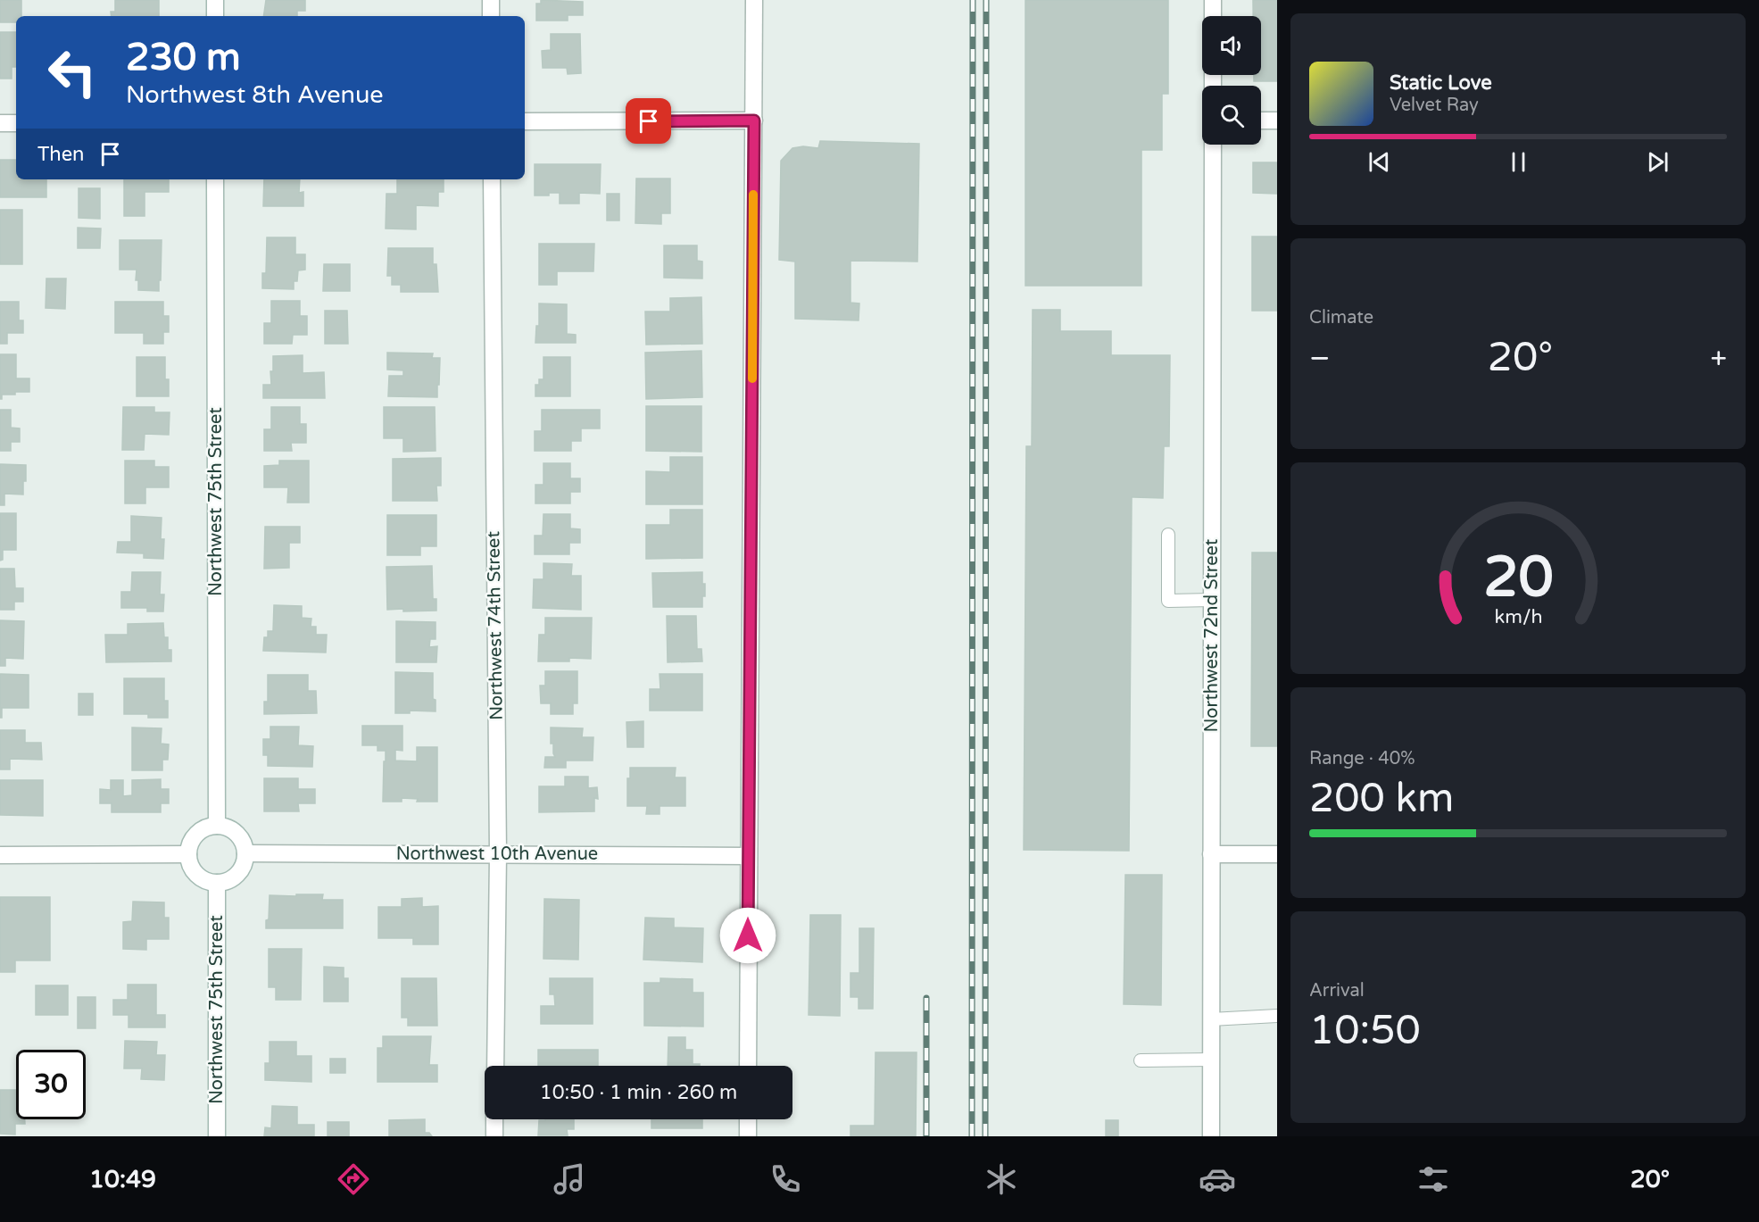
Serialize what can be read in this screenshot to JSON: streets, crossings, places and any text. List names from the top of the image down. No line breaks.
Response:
{"streets":{"street":["Northwest 75th Street","Northwest 74th Street","Northwest 72nd Street","Northwest 10th Avenue"]},"crossings":[["Northwest 75th Street","Northwest 10th Avenue"],["Northwest 74th Street","Northwest 10th Avenue"]],"page":{"turn":["230 m","Northwest 8th Avenue"],"song":["Static Love","Velvet Ray"],"then":"Then","tile":["Climate",["Range · 40%","200 km"],["Arrival","10:50"]],"heat":["−","20°","+"],"limit":"30","trip":"10:50 · 1 min · 260 m","tabs":["10:49","20°"],"gauge":["20","km/h"]}}
